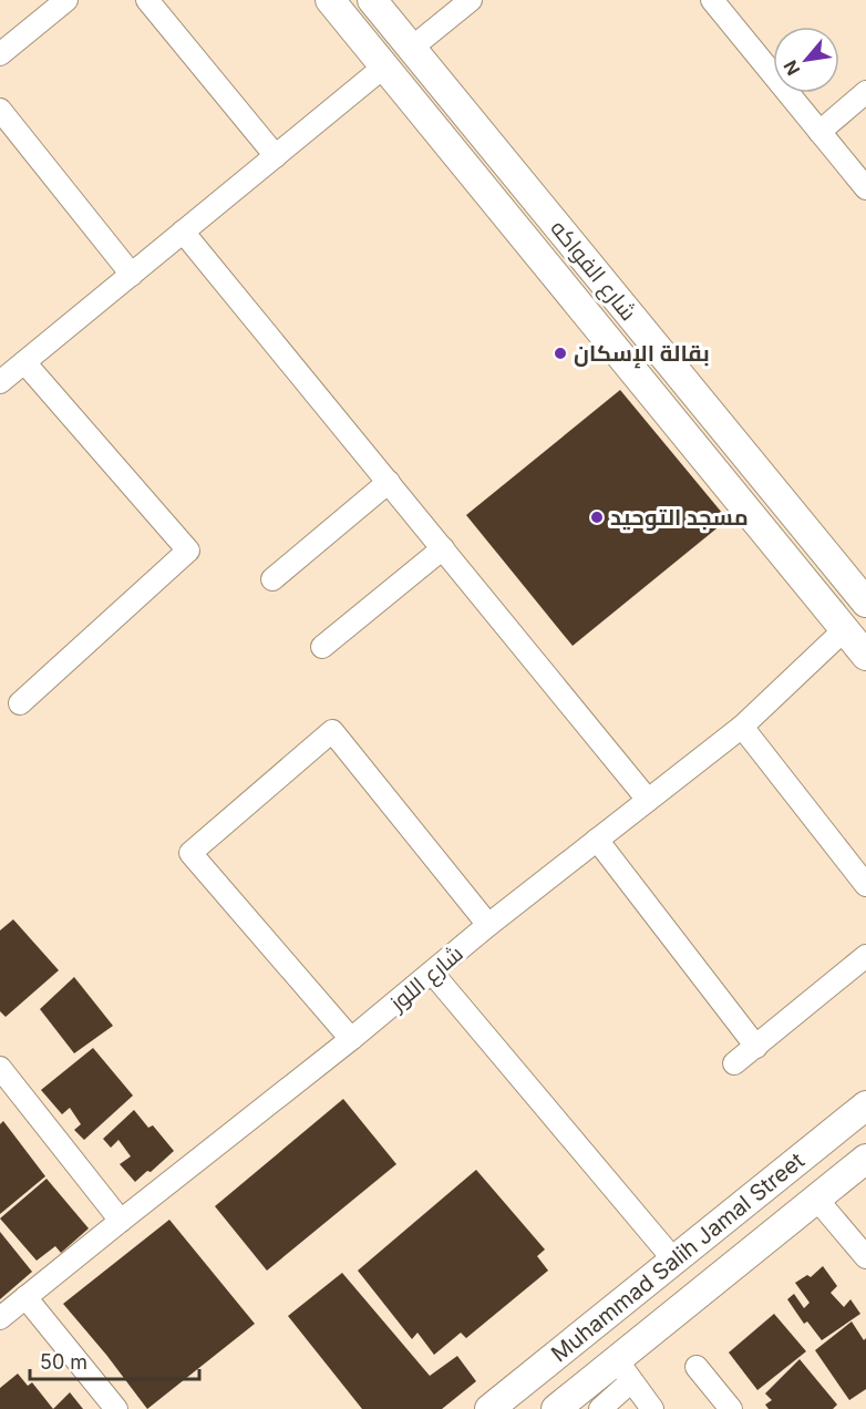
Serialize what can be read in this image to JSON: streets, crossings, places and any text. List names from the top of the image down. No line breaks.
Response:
{"streets":{"street":["شارع الفواكه","شارع اللوز","Muhammad Salih Jamal Street"]},"places":["بقالة الإسكان","مسجد التوحيد"],"scale_bar":"50 m","north":"bottom left"}
